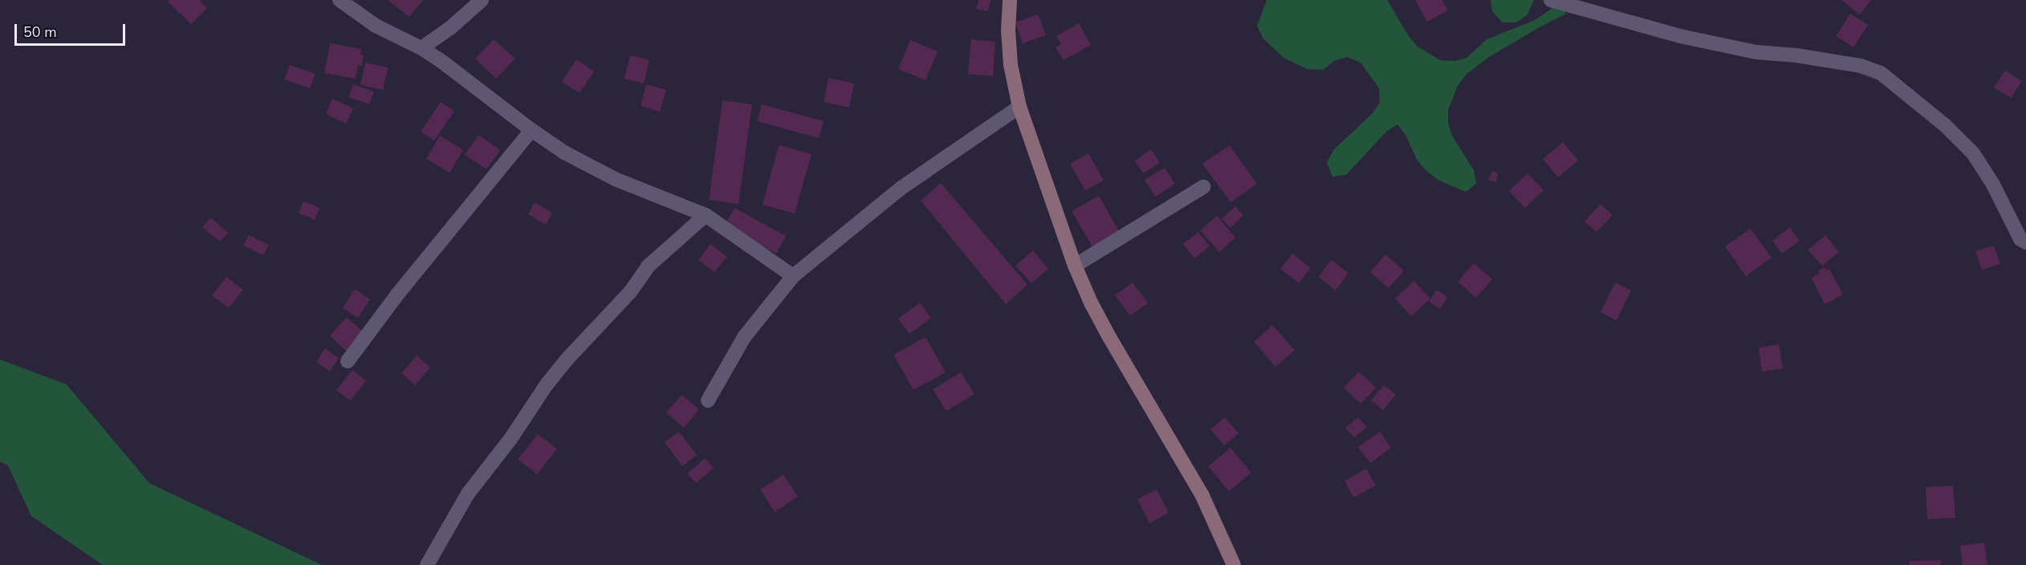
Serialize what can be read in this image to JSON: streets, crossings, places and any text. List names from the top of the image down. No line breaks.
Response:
{"scale_bar":"50 m"}
